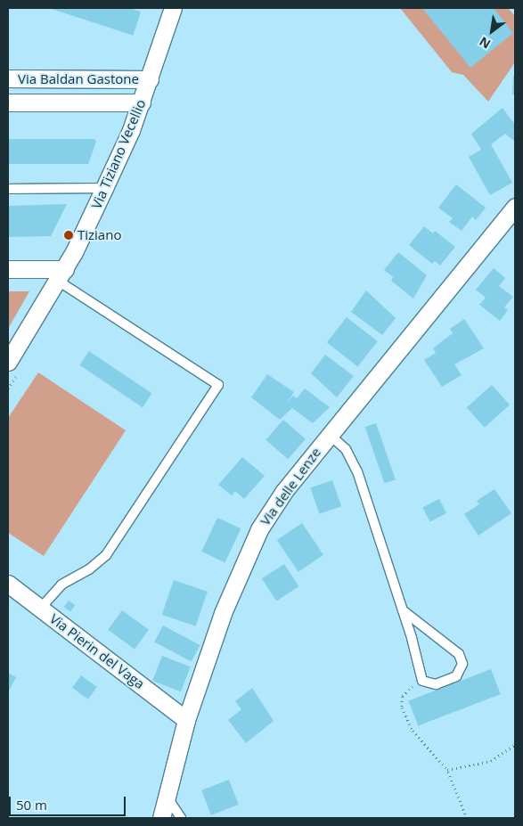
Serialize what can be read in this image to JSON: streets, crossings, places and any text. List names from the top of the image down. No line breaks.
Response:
{"streets":{"street":["Via Baldan Gastone","Via Tiziano Vecellio","Via delle Lenze","Via Pierin del Vaga"]},"crossings":[["Via Baldan Gastone","Via Tiziano Vecellio"],["Via delle Lenze","Via Pierin del Vaga"]],"places":["Tiziano"],"scale_bar":"50 m","north":"bottom left"}
